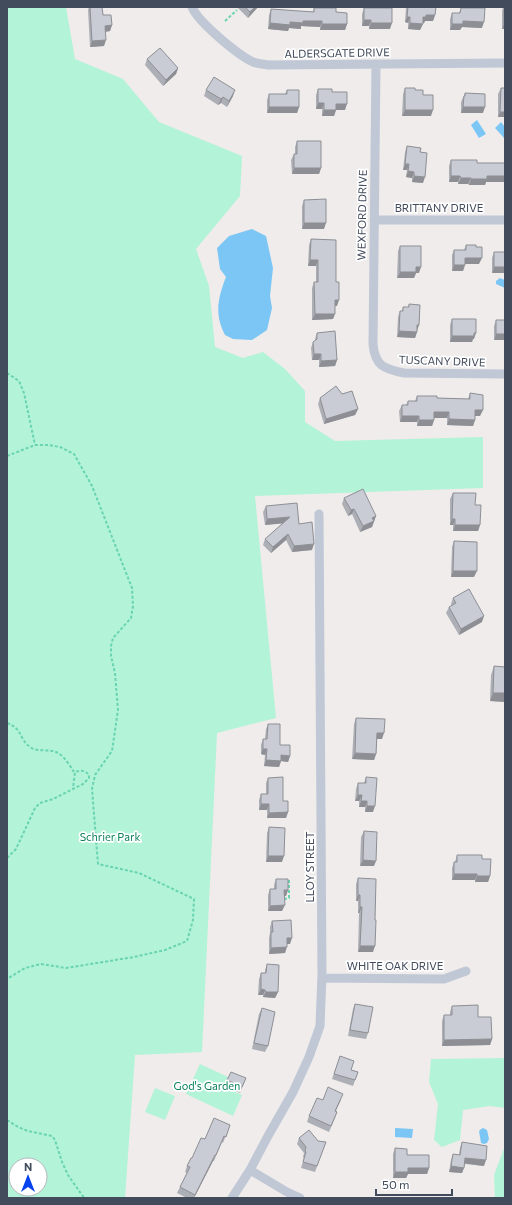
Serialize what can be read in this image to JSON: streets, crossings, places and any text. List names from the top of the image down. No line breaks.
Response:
{"streets":{"street":["ALDERSGATE DRIVE","BRITTANY DRIVE","WEXFORD DRIVE","TUSCANY DRIVE","LLOY STREET","WHITE OAK DRIVE"]},"crossings":[["ALDERSGATE DRIVE","WEXFORD DRIVE"],["BRITTANY DRIVE","WEXFORD DRIVE"],["WEXFORD DRIVE","TUSCANY DRIVE"],["LLOY STREET","WHITE OAK DRIVE"]],"parks":["Schrier Park","God's Garden"],"scale_bar":"50 m","north":"top"}
